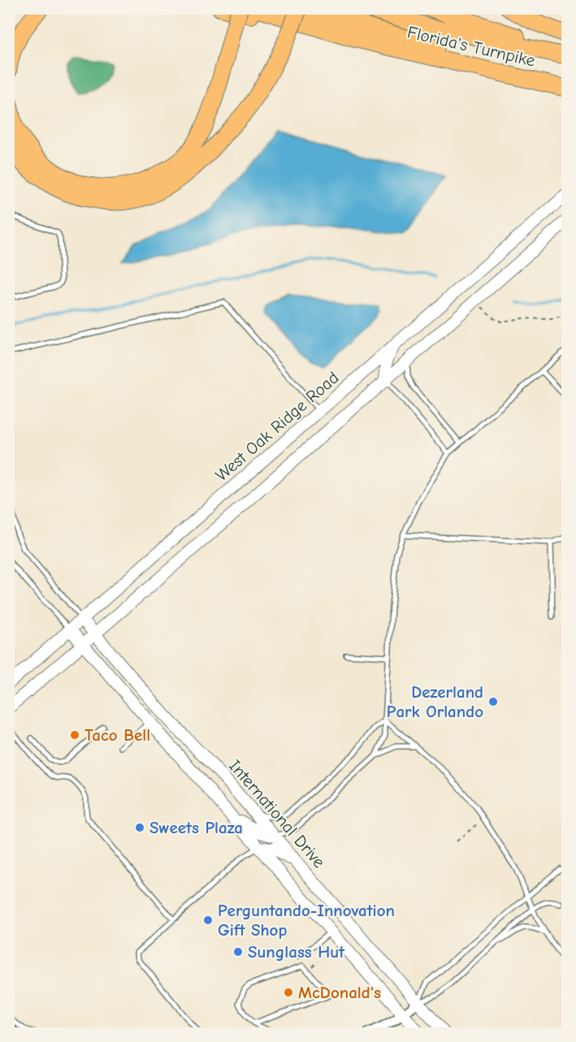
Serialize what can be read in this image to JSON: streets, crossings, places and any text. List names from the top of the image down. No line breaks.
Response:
{"streets":{"highway":["Florida's Turnpike"],"street":["West Oak Ridge Road","International Drive"]},"crossings":[["West Oak Ridge Road","International Drive"]],"places":["Dezerland Park Orlando","Taco Bell","Sweets Plaza","Perguntando-Innovation Gift Shop","Sunglass Hut","McDonald's"]}
